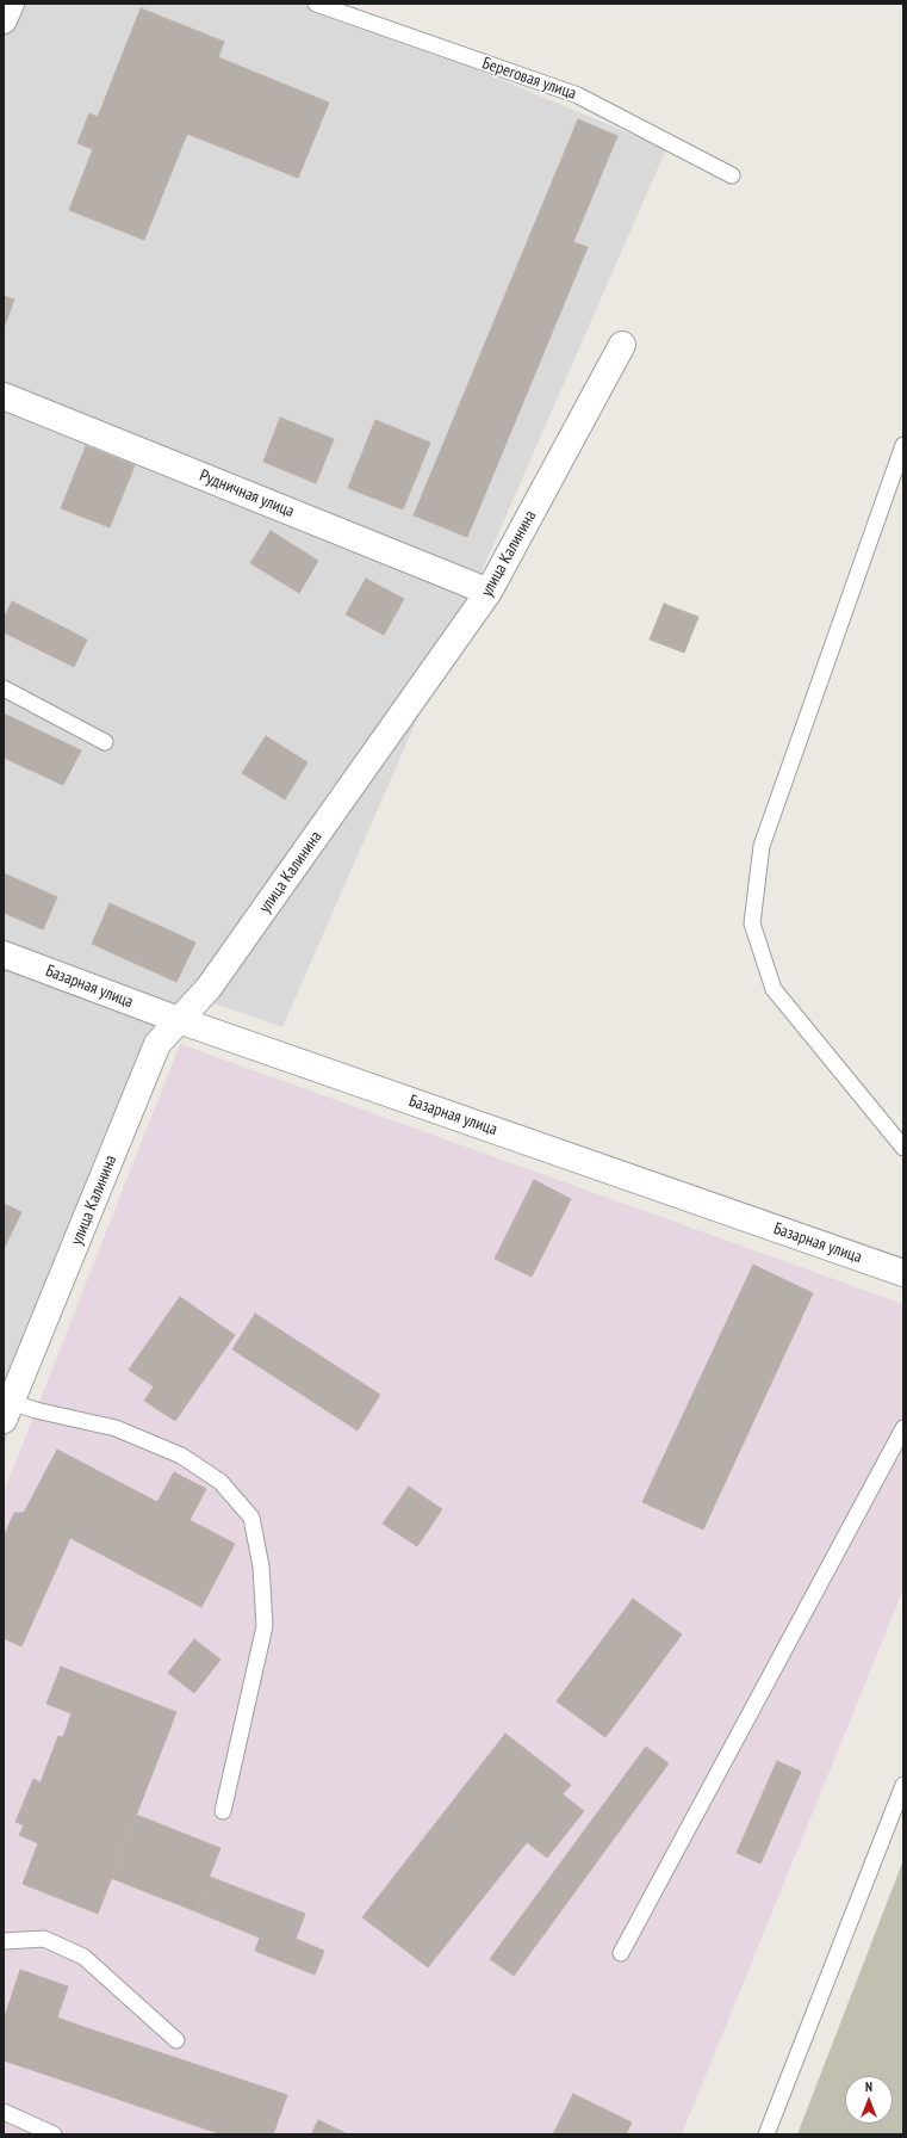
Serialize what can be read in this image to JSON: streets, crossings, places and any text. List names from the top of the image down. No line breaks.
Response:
{"streets":{"street":["Рудничная улица","улица Калинина","Базарная улица"],"lane":["Береговая улица"]},"crossings":[["Рудничная улица","улица Калинина"],["улица Калинина","Базарная улица"]],"north":"top"}
